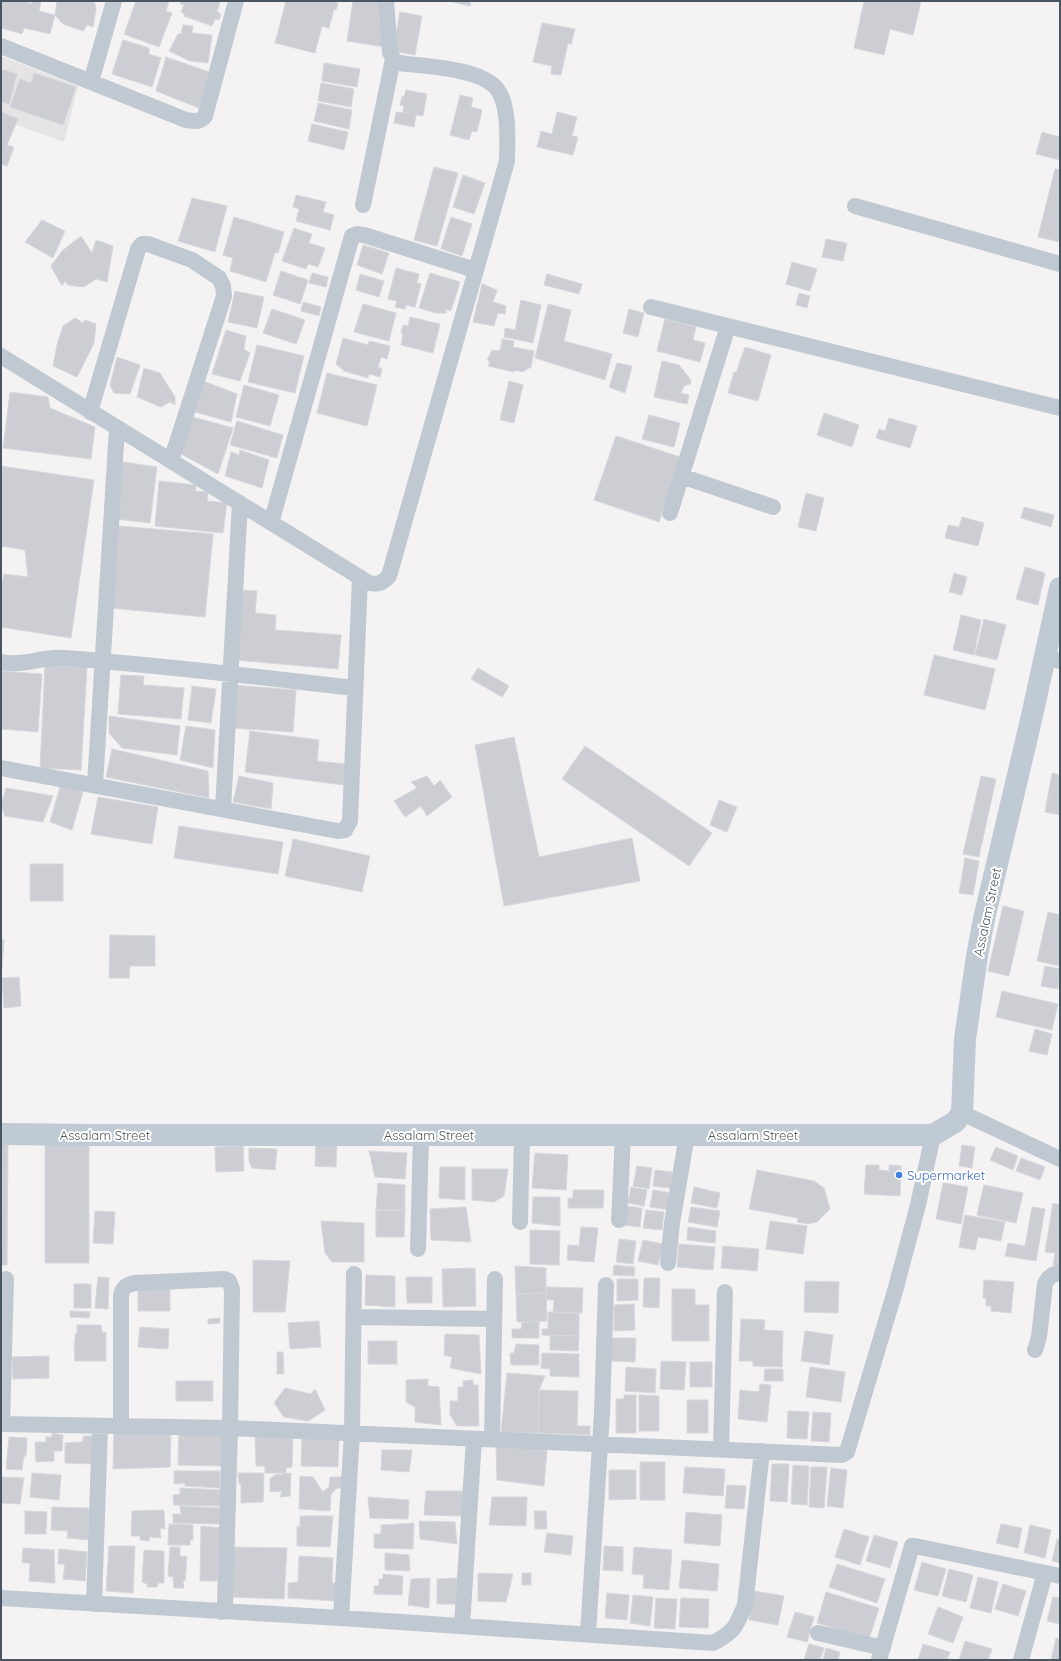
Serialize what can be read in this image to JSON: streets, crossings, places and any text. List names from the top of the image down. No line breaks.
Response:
{"streets":{"main road":["Assalam Street"]},"places":["Supermarket"]}
